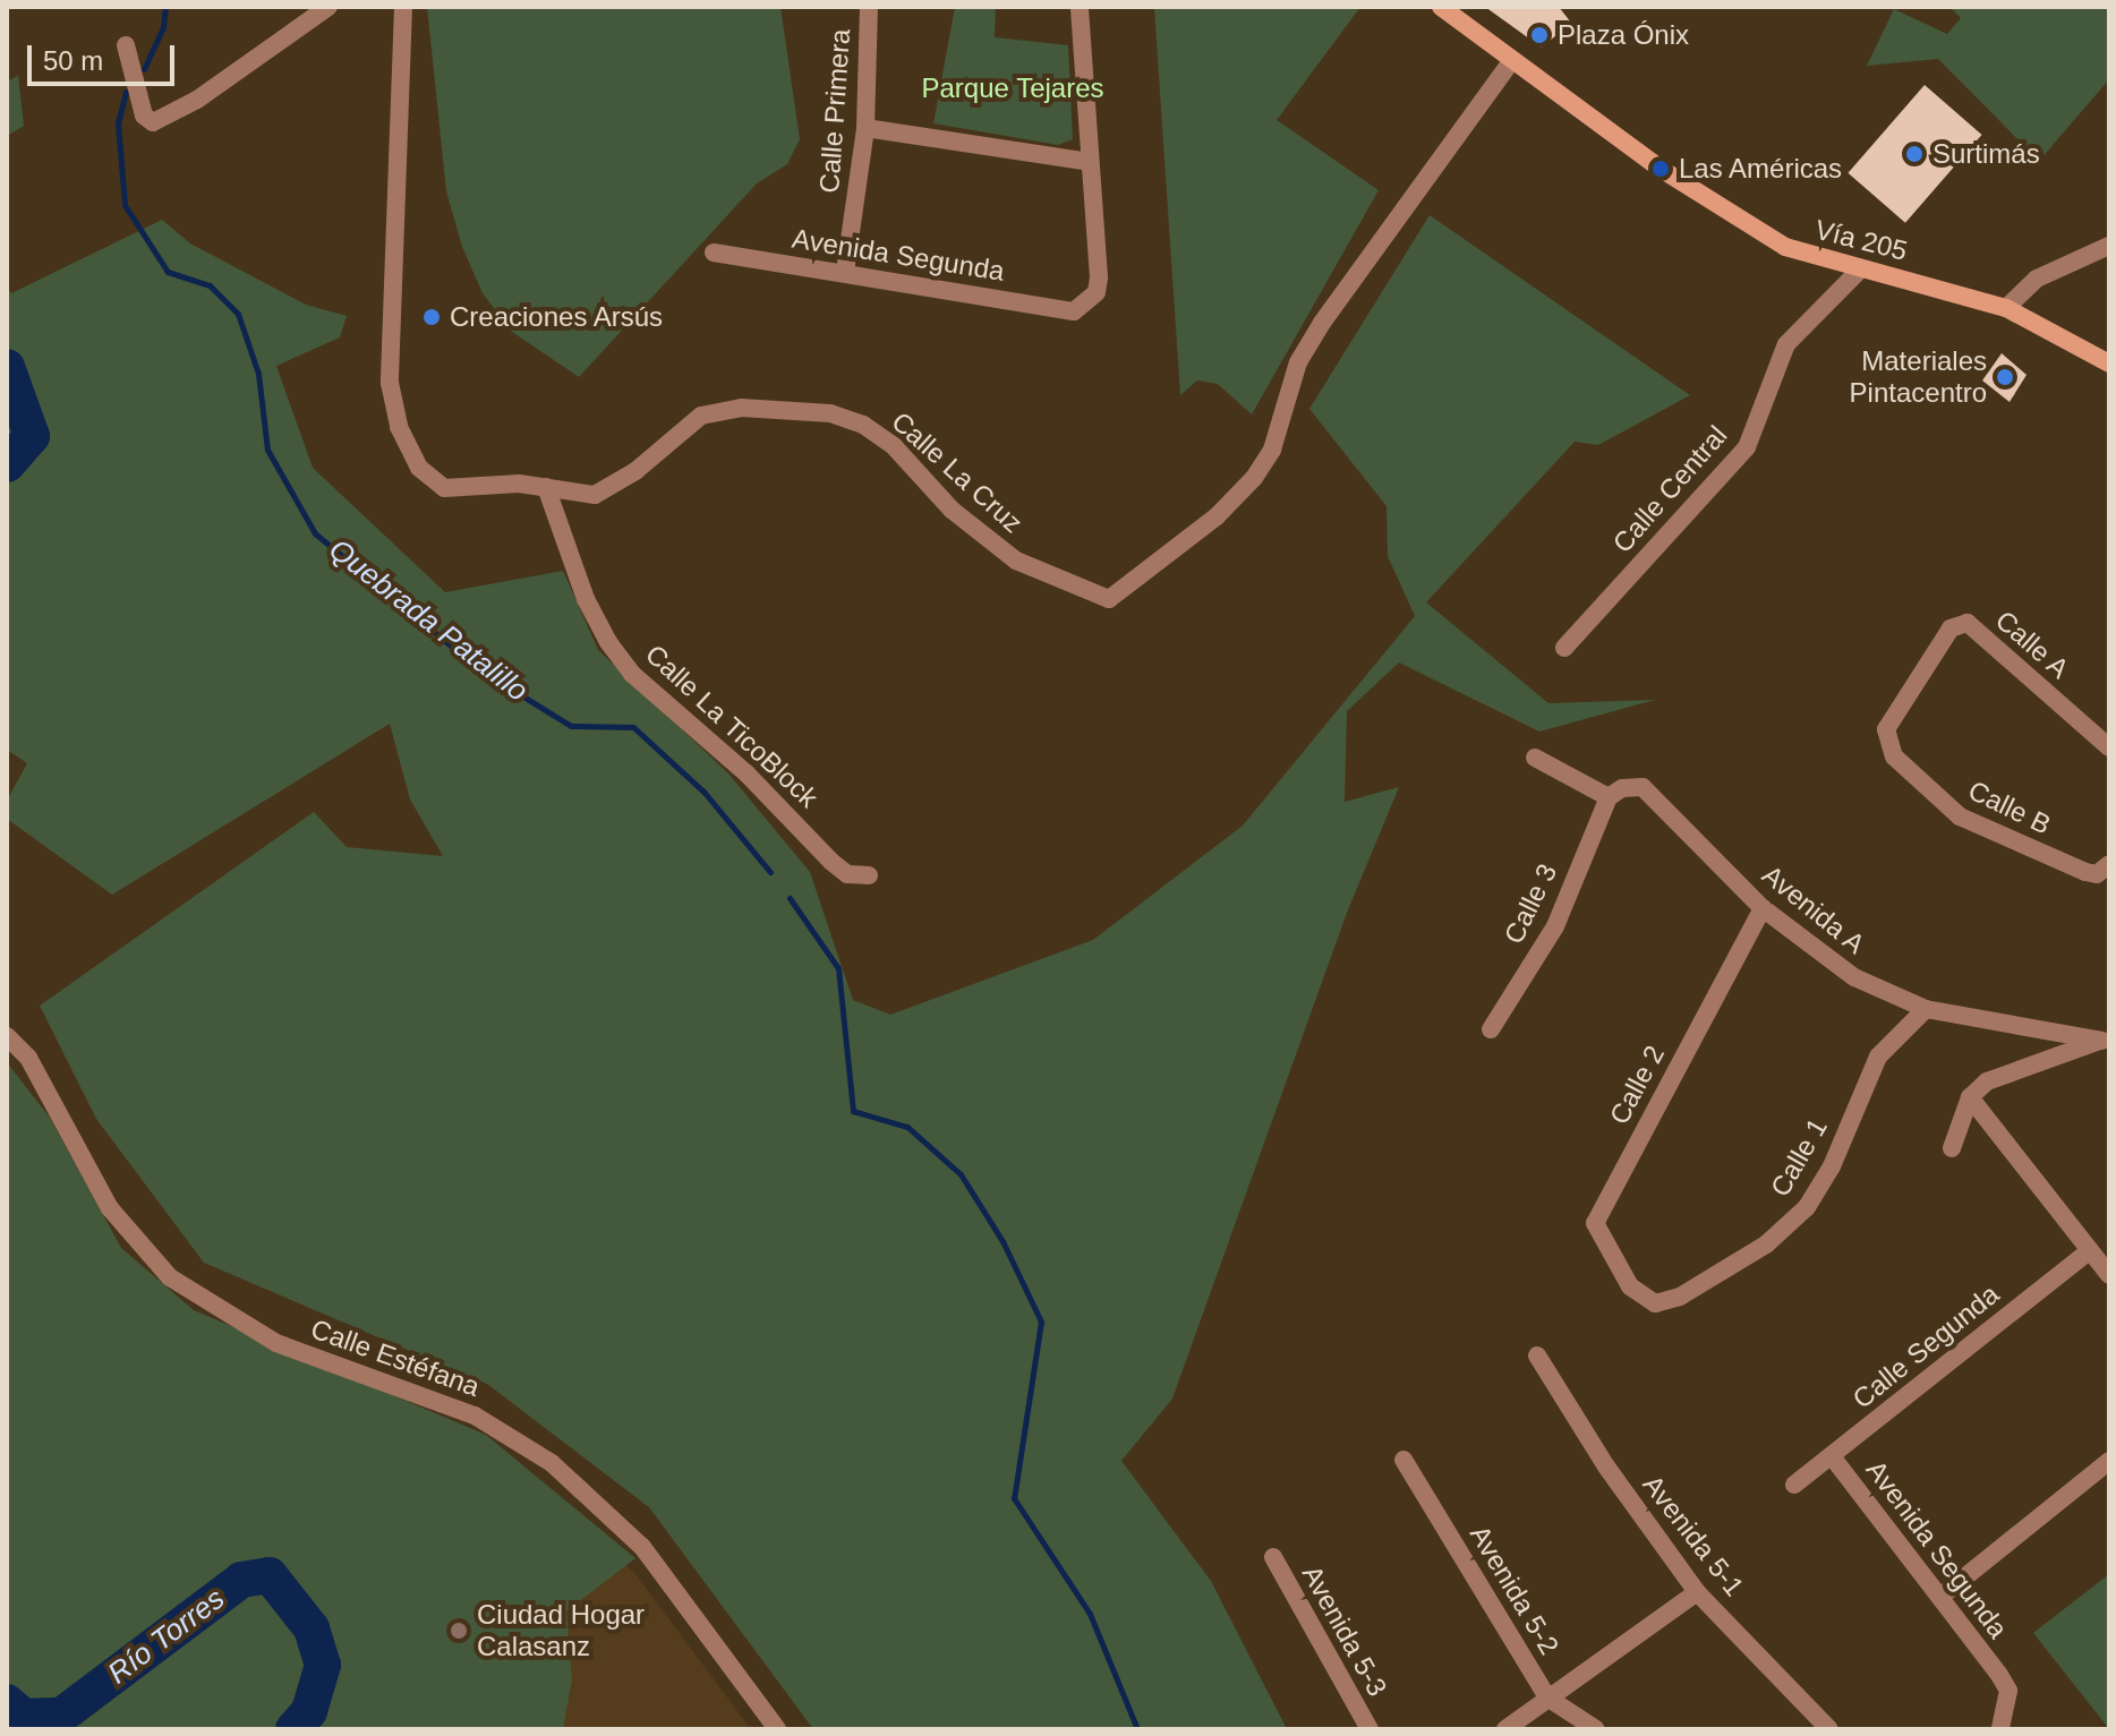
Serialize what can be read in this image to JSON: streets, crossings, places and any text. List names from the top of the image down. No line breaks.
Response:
{"streets":{"main road":["Vía 205"],"street":["Calle Primera","Avenida Segunda","Calle La Cruz","Calle Central","Calle A","Calle La TicoBlock","Calle B","Calle 3","Avenida A","Calle 2","Calle 1","Calle Segunda","Calle Estéfana","Avenida 5-1","Avenida 5-2","Avenida 5-3"]},"crossings":[["Calle Primera","Avenida Segunda"],["Vía 205","Calle La Cruz"],["Vía 205","Calle Central"],["Avenida Segunda","Calle Segunda"],["Calle La Cruz","Calle La TicoBlock"],["Calle A","Calle B"],["Calle 3","Avenida A"],["Avenida A","Calle 2"],["Avenida A","Calle 1"],["Calle 2","Calle 1"]],"water":["Quebrada Patalillo","Río Torres"],"parks":["Parque Tejares"],"places":["Plaza Ónix","Surtimás","Las Américas","Creaciones Arsús","Materiales Pintacentro","Ciudad Hogar Calasanz"],"scale_bar":"50 m"}
